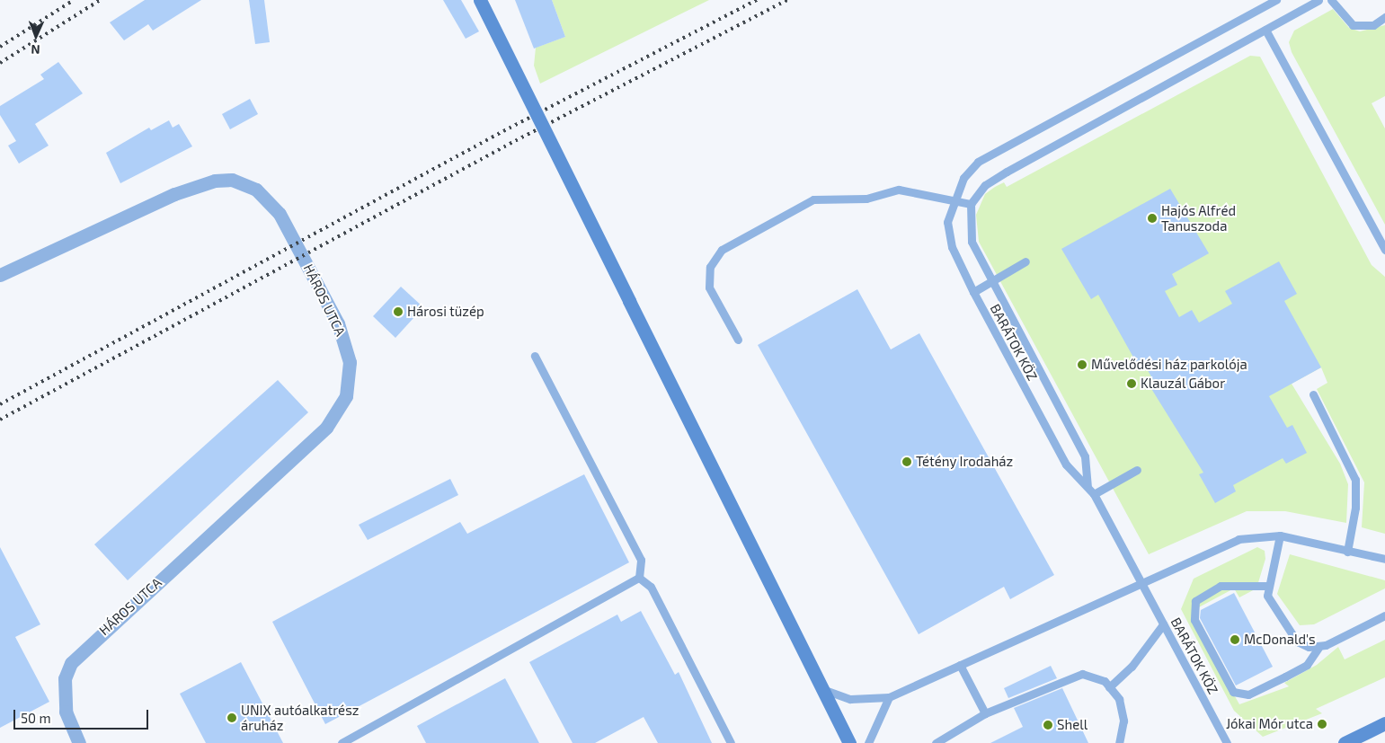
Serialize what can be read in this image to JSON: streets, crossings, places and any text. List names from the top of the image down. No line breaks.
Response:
{"streets":{"street":["HÁROS UTCA"],"lane":["BARÁTOK KÖZ"]},"places":["Hajós Alfréd Tanuszoda","Hárosi tüzép","Művelődési ház parkolója","Klauzál Gábor","Tétény Irodaház","McDonald's","UNIX autóalkatrész áruház","Jókai Mór utca","Shell"],"scale_bar":"50 m","north":"bottom"}
